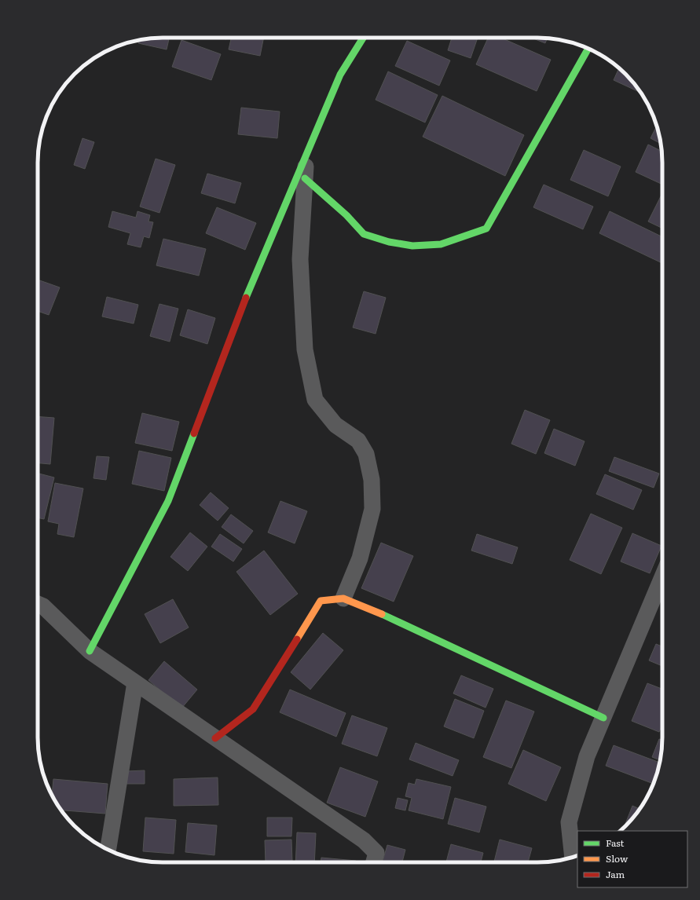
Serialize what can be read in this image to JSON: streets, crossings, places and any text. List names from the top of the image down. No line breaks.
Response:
{"legend":["Fast","Slow","Jam"]}
